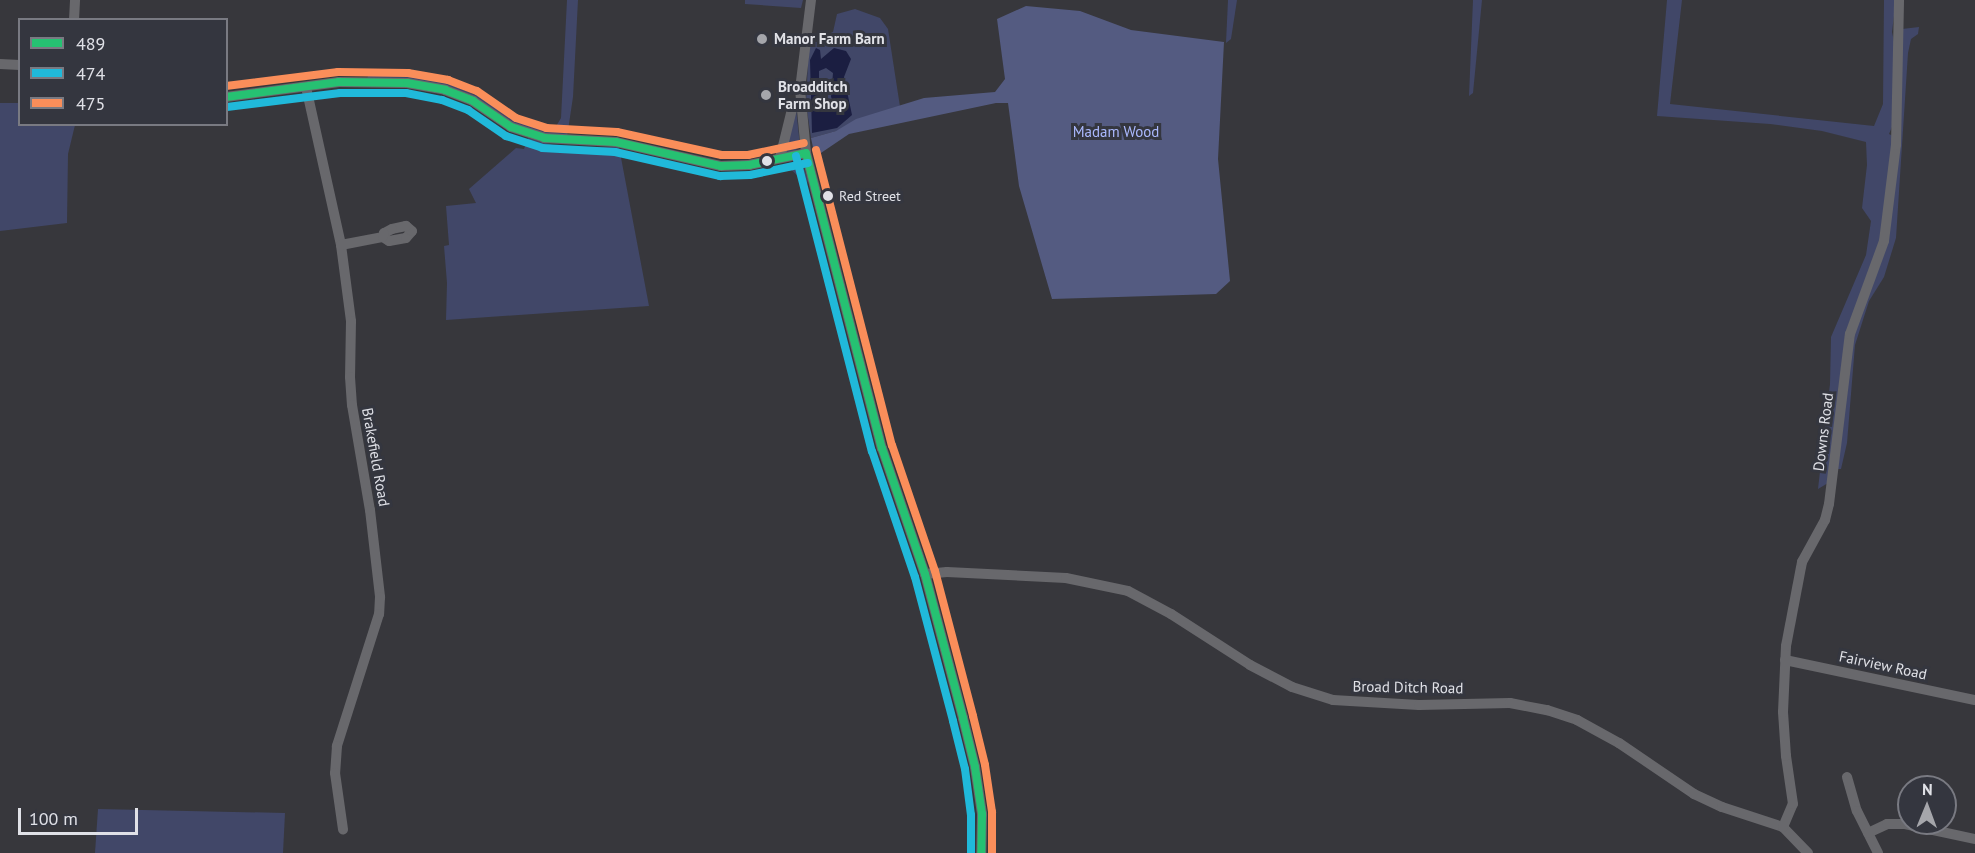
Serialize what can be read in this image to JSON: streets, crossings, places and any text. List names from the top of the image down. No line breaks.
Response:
{"streets":{"street":["Downs Road","Brakefield Road","Fairview Road","Broad Ditch Road"]},"crossings":[["Downs Road","Fairview Road"],["Downs Road","Broad Ditch Road"]],"parks":["Madam Wood"],"places":["Manor Farm Barn","Broadditch Farm Shop","Red Street"],"lines":["transit line 475","transit line 489","transit line 474"],"legend":["489","474","475"],"scale_bar":"100 m","north":"top"}
